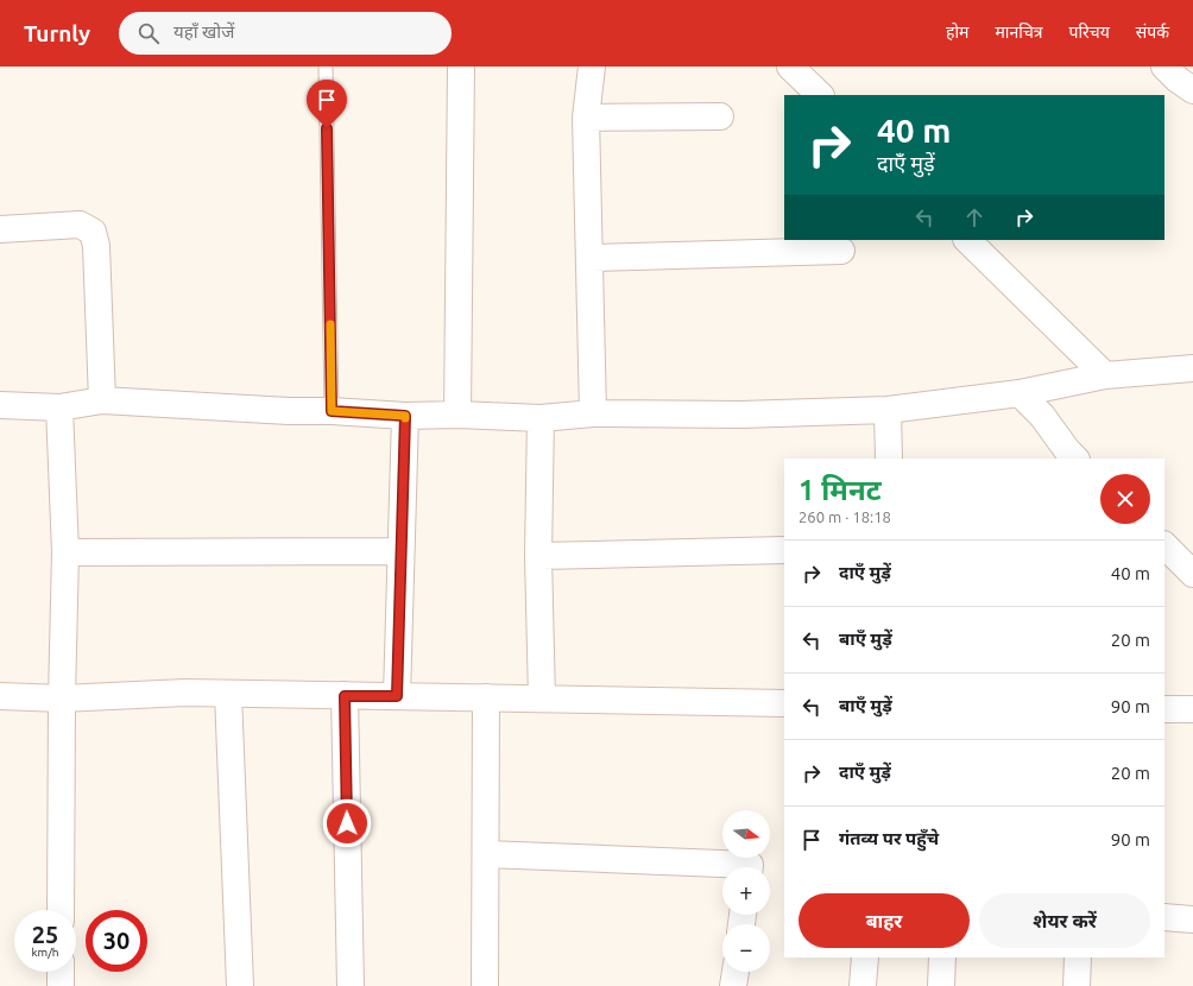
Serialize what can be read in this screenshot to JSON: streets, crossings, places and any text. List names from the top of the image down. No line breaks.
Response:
{"north":"right","page":{"header":"Turnly","search":"यहाँ खोजें","nav":["होम","मानचित्र","परिचय","संपर्क"],"turn":["40 m","दाएँ मुड़ें"],"heading":["1 मिनट","260 m · 18:18"],"list":[{"name":"दाएँ मुड़ें","value":"40 m"},{"name":"बाएँ मुड़ें","value":"20 m"},{"name":"बाएँ मुड़ें","value":"90 m"},{"name":"दाएँ मुड़ें","value":"20 m"},{"name":"गंतव्य पर पहुँचे","value":"90 m"}],"map_buttons":["+","−"],"buttons":["बाहर","शेयर करें"],"speed":"25 km/h","limit":"30"}}
